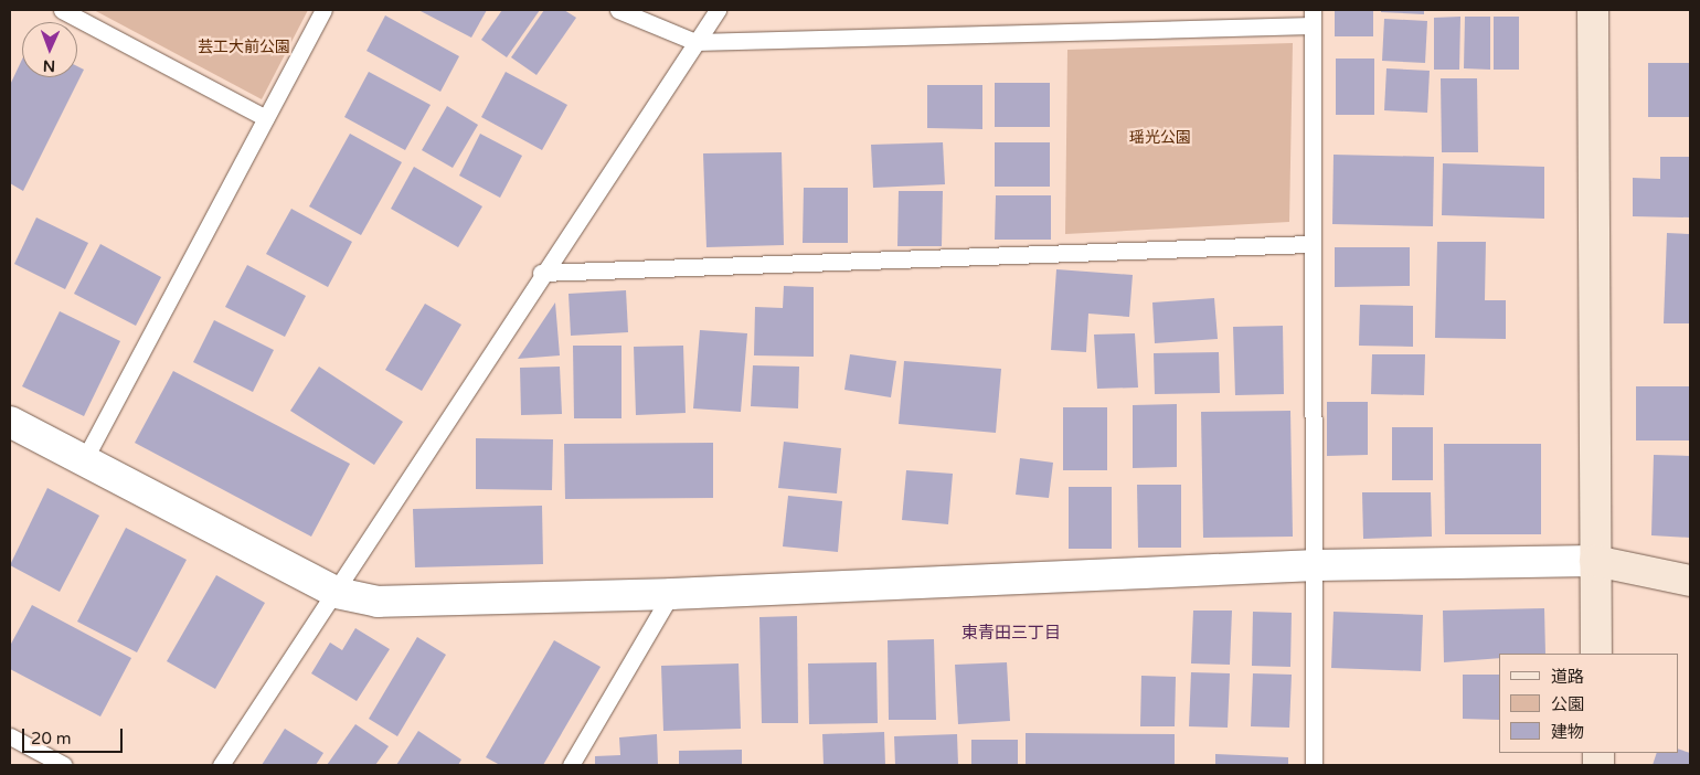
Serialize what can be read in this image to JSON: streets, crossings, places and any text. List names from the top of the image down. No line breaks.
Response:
{"districts":["東青田三丁目"],"parks":["芸工大前公園","瑶光公園"],"legend":["道路","公園","建物"],"scale_bar":"20 m","north":"bottom"}
